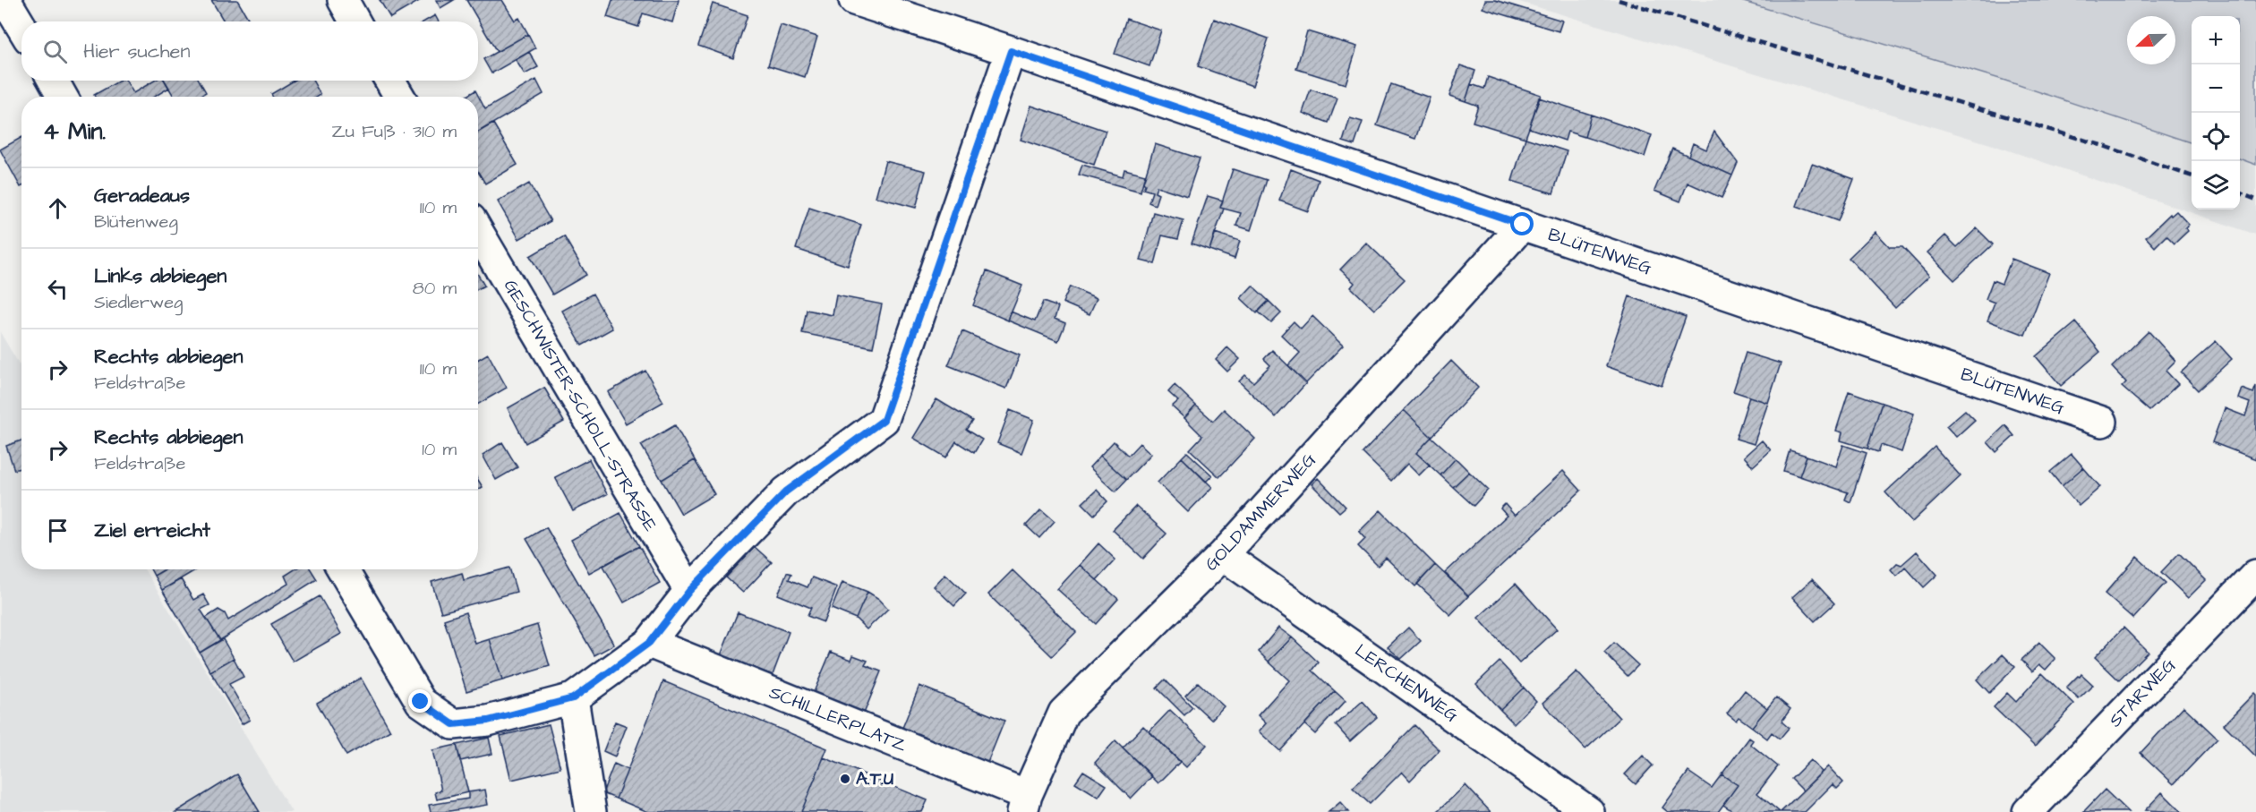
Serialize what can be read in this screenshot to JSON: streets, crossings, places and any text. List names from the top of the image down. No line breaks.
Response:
{"streets":{"street":["BLÜTENWEG","GESCHWISTER-SCHOLL-STRASSE","GOLDAMMERWEG","LERCHENWEG","STARWEG","SCHILLERPLATZ"]},"crossings":[["BLÜTENWEG","GOLDAMMERWEG"],["GOLDAMMERWEG","LERCHENWEG"],["GOLDAMMERWEG","SCHILLERPLATZ"]],"places":["A.T.U"],"north":"left","page":{"map_buttons":["+","−"],"search":"Hier suchen","heading":["4 Min.","Zu Fuß · 310 m"],"list":[["Geradeaus","Blütenweg","110 m"],["Links abbiegen","Siedlerweg","80 m"],["Rechts abbiegen","Feldstraße","110 m"],["Rechts abbiegen","Feldstraße","10 m"],"Ziel erreicht"]}}
